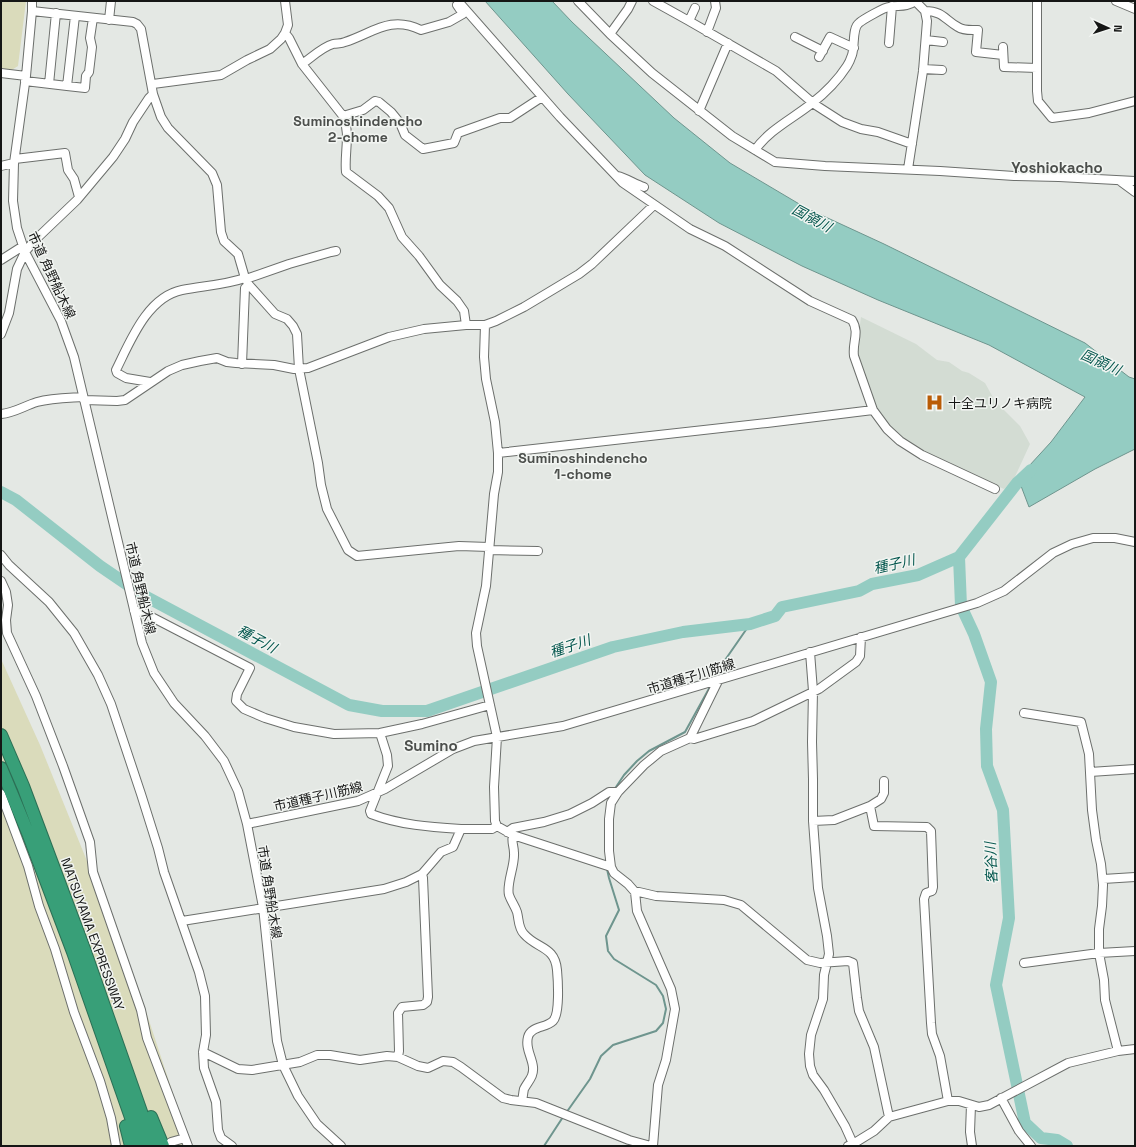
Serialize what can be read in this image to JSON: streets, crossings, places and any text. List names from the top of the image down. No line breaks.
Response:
{"streets":{"highway":["MATSUYAMA EXPRESSWAY"],"street":["市道 角野船木線","市道種子川筋線"]},"crossings":[["市道 角野船木線","市道種子川筋線"]],"districts":["Suminoshindencho 2-chome","Yoshiokacho","Suminoshindencho 1-chome","Sumino"],"water":["国領川","種子川","客谷川"],"places":{"hospital":["十全ユリノキ病院"]},"north":"right"}
